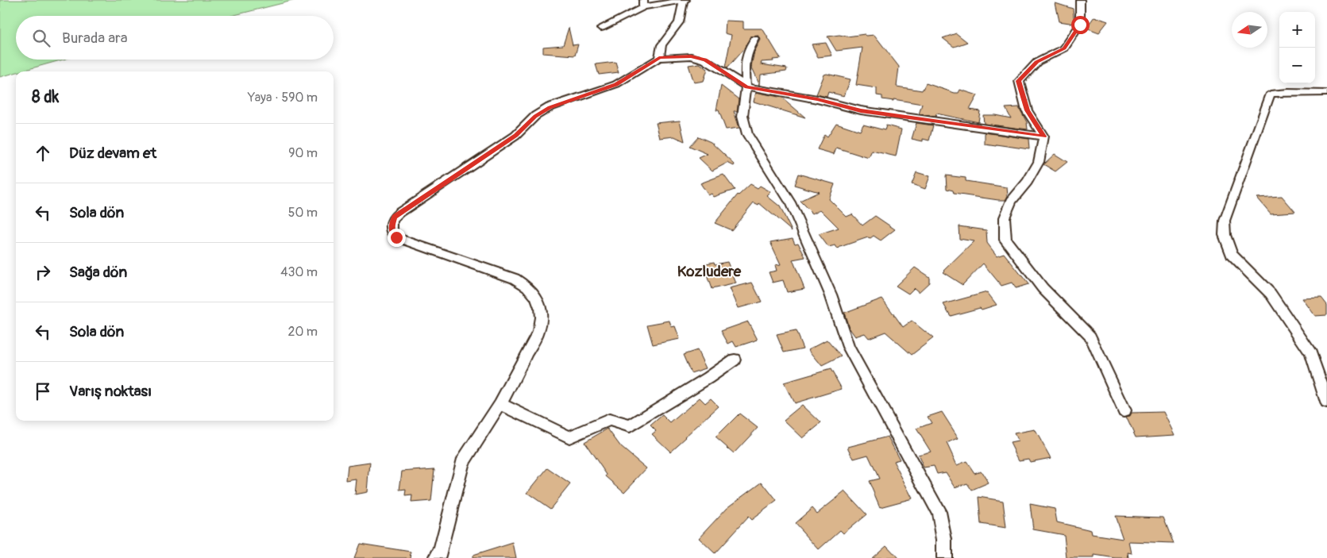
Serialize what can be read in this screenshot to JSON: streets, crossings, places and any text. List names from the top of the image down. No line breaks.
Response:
{"districts":["Kozludere"],"north":"left","page":{"map_buttons":["+","−"],"search":"Burada ara","heading":["8 dk","Yaya · 590 m"],"list":[["Düz devam et","90 m"],["Sola dön","50 m"],["Sağa dön","430 m"],["Sola dön","20 m"],"Varış noktası"]}}
